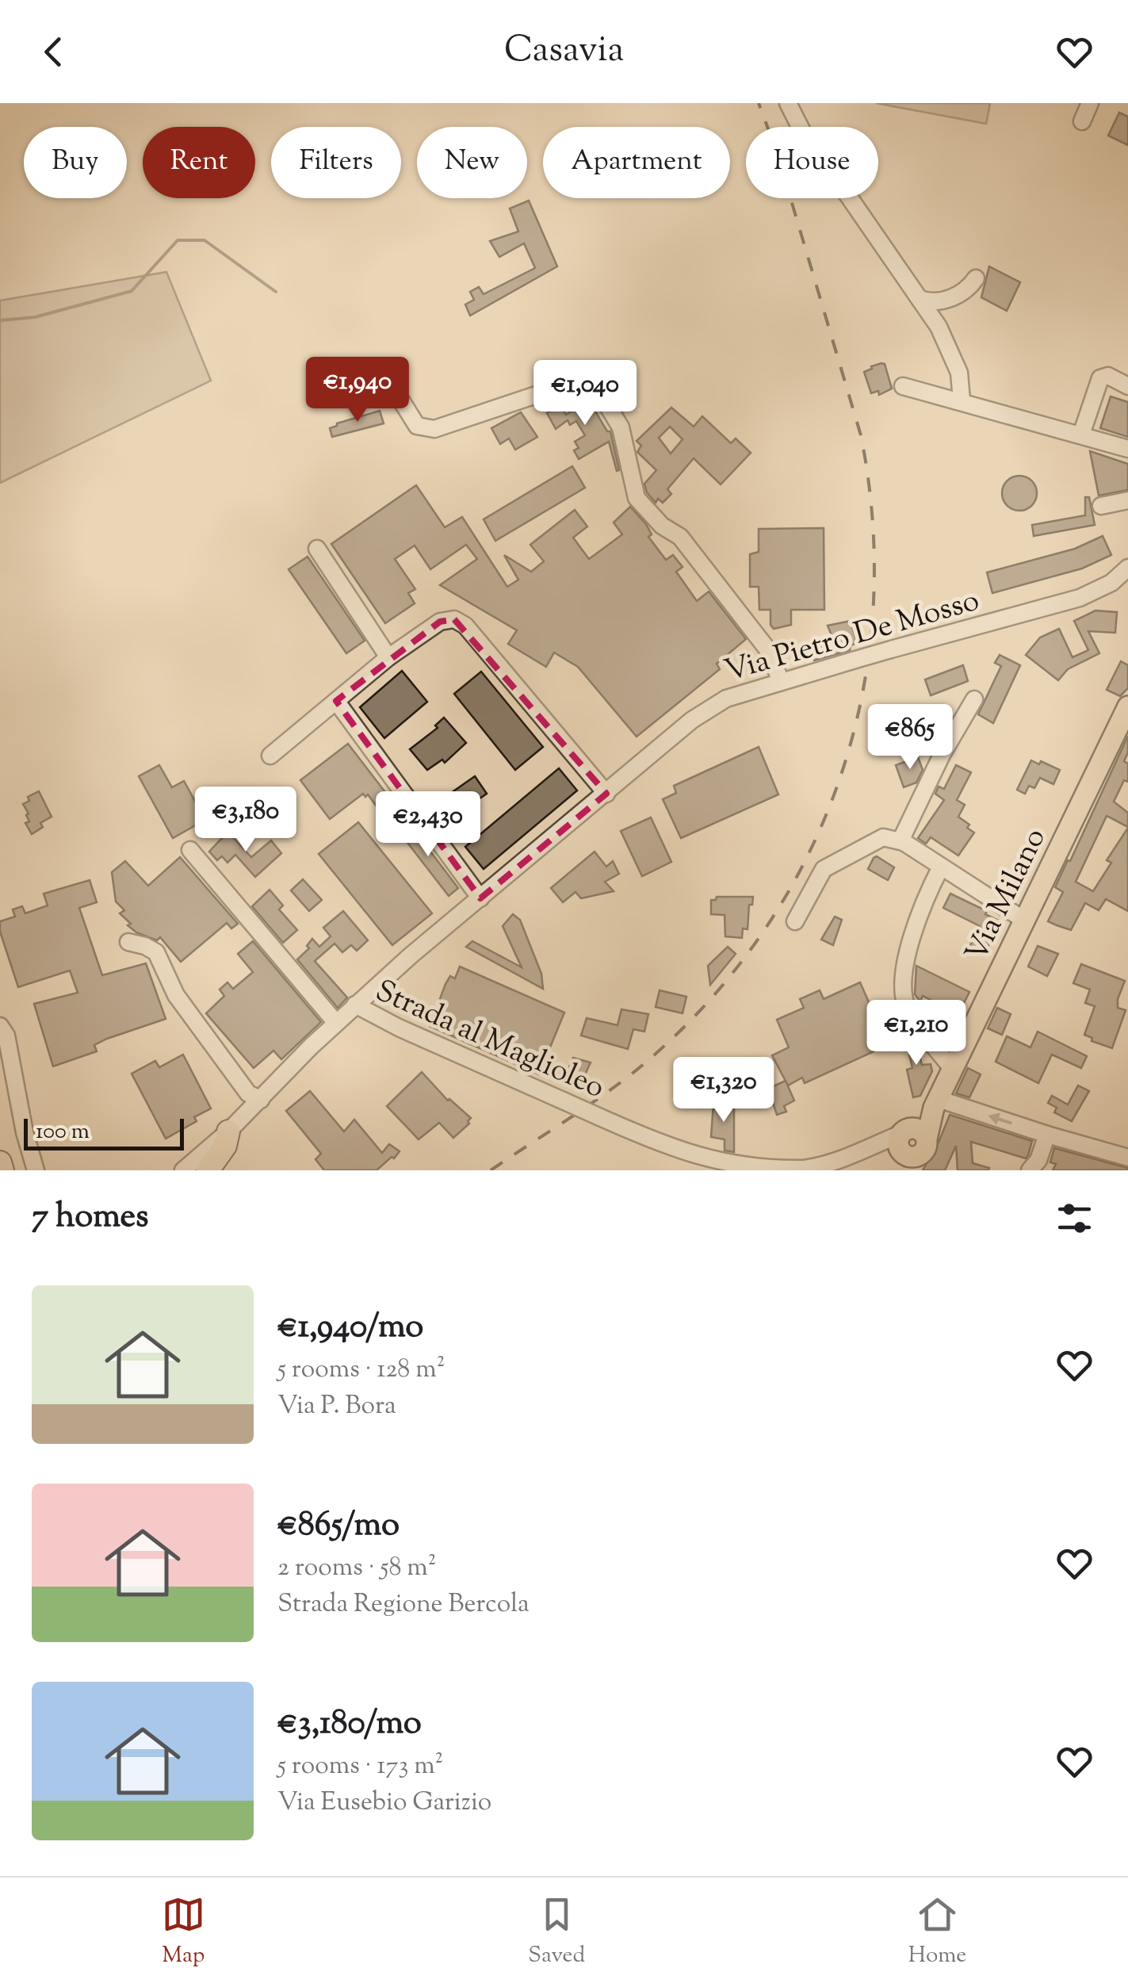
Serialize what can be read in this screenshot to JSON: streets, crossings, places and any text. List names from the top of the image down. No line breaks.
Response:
{"streets":{"main road":["Via Milano"],"street":["Via Pietro De Mosso","Strada al Maglioleo"]},"crossings":[["Via Pietro De Mosso","Strada al Maglioleo"],["Via Milano","Strada al Maglioleo"]],"scale_bar":"100 m","page":{"header":"Casavia","chip":["Buy","Rent","Filters","New","Apartment","House"],"price":["€1,940","€1,040","€865","€3,180","€2,430","€1,210","€1,320"],"scale":"100 m","heading":"7 homes","list":[{"name":"€1,940/mo","note":"5 rooms · 128 m² · Via P. Bora"},{"name":"€865/mo","note":"2 rooms · 58 m² · Strada Regione Bercola"},{"name":"€3,180/mo","note":"5 rooms · 173 m² · Via Eusebio Garizio"}],"tabs":["Map","Saved","Home"]}}
